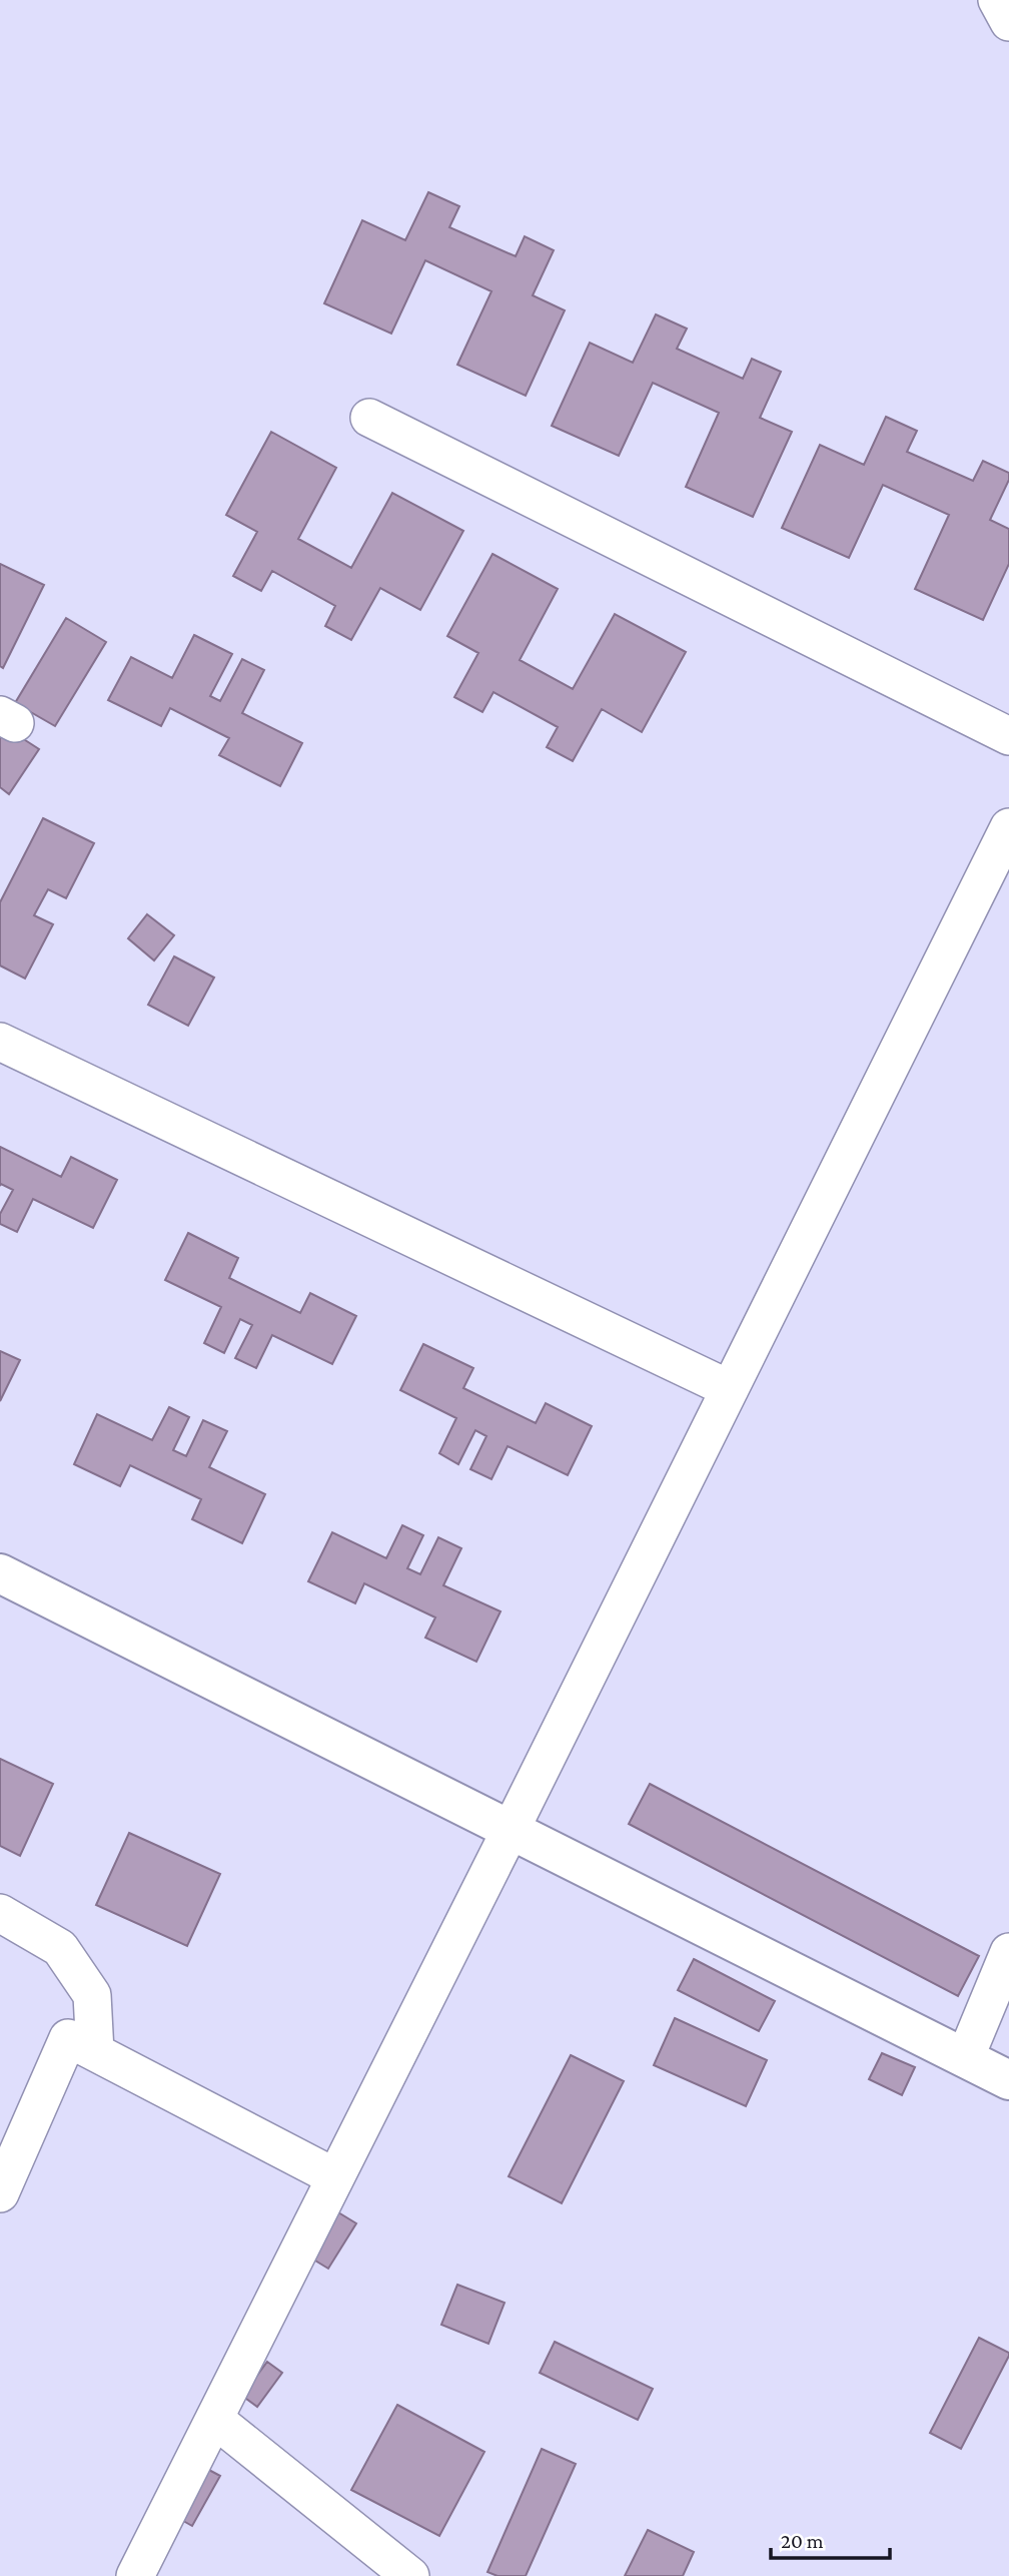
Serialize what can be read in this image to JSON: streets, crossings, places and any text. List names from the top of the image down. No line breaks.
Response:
{"scale_bar":"20 m"}
